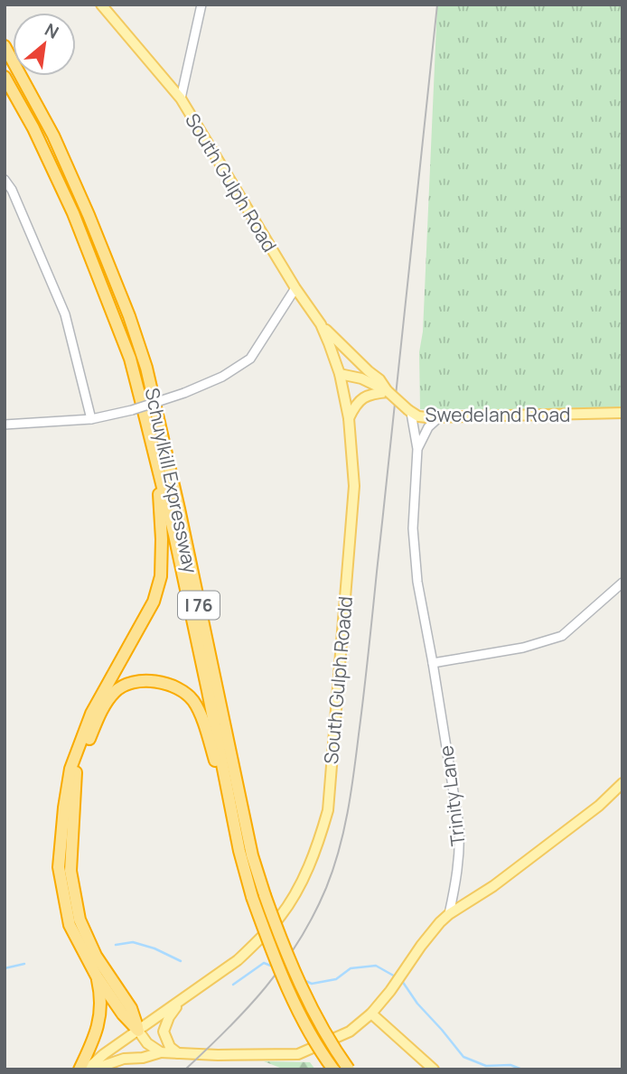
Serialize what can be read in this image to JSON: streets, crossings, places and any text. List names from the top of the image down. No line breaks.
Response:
{"streets":{"highway":["Schuylkill Expressway","I 76"],"main road":["South Gulph Road","Swedeland Road","South Gulph Roadd","Trinity Lane"]},"crossings":[["South Gulph Road","Swedeland Road"],["South Gulph Road","South Gulph Roadd"],["Swedeland Road","South Gulph Roadd"],["Swedeland Road","Trinity Lane"]],"north":"top right"}
